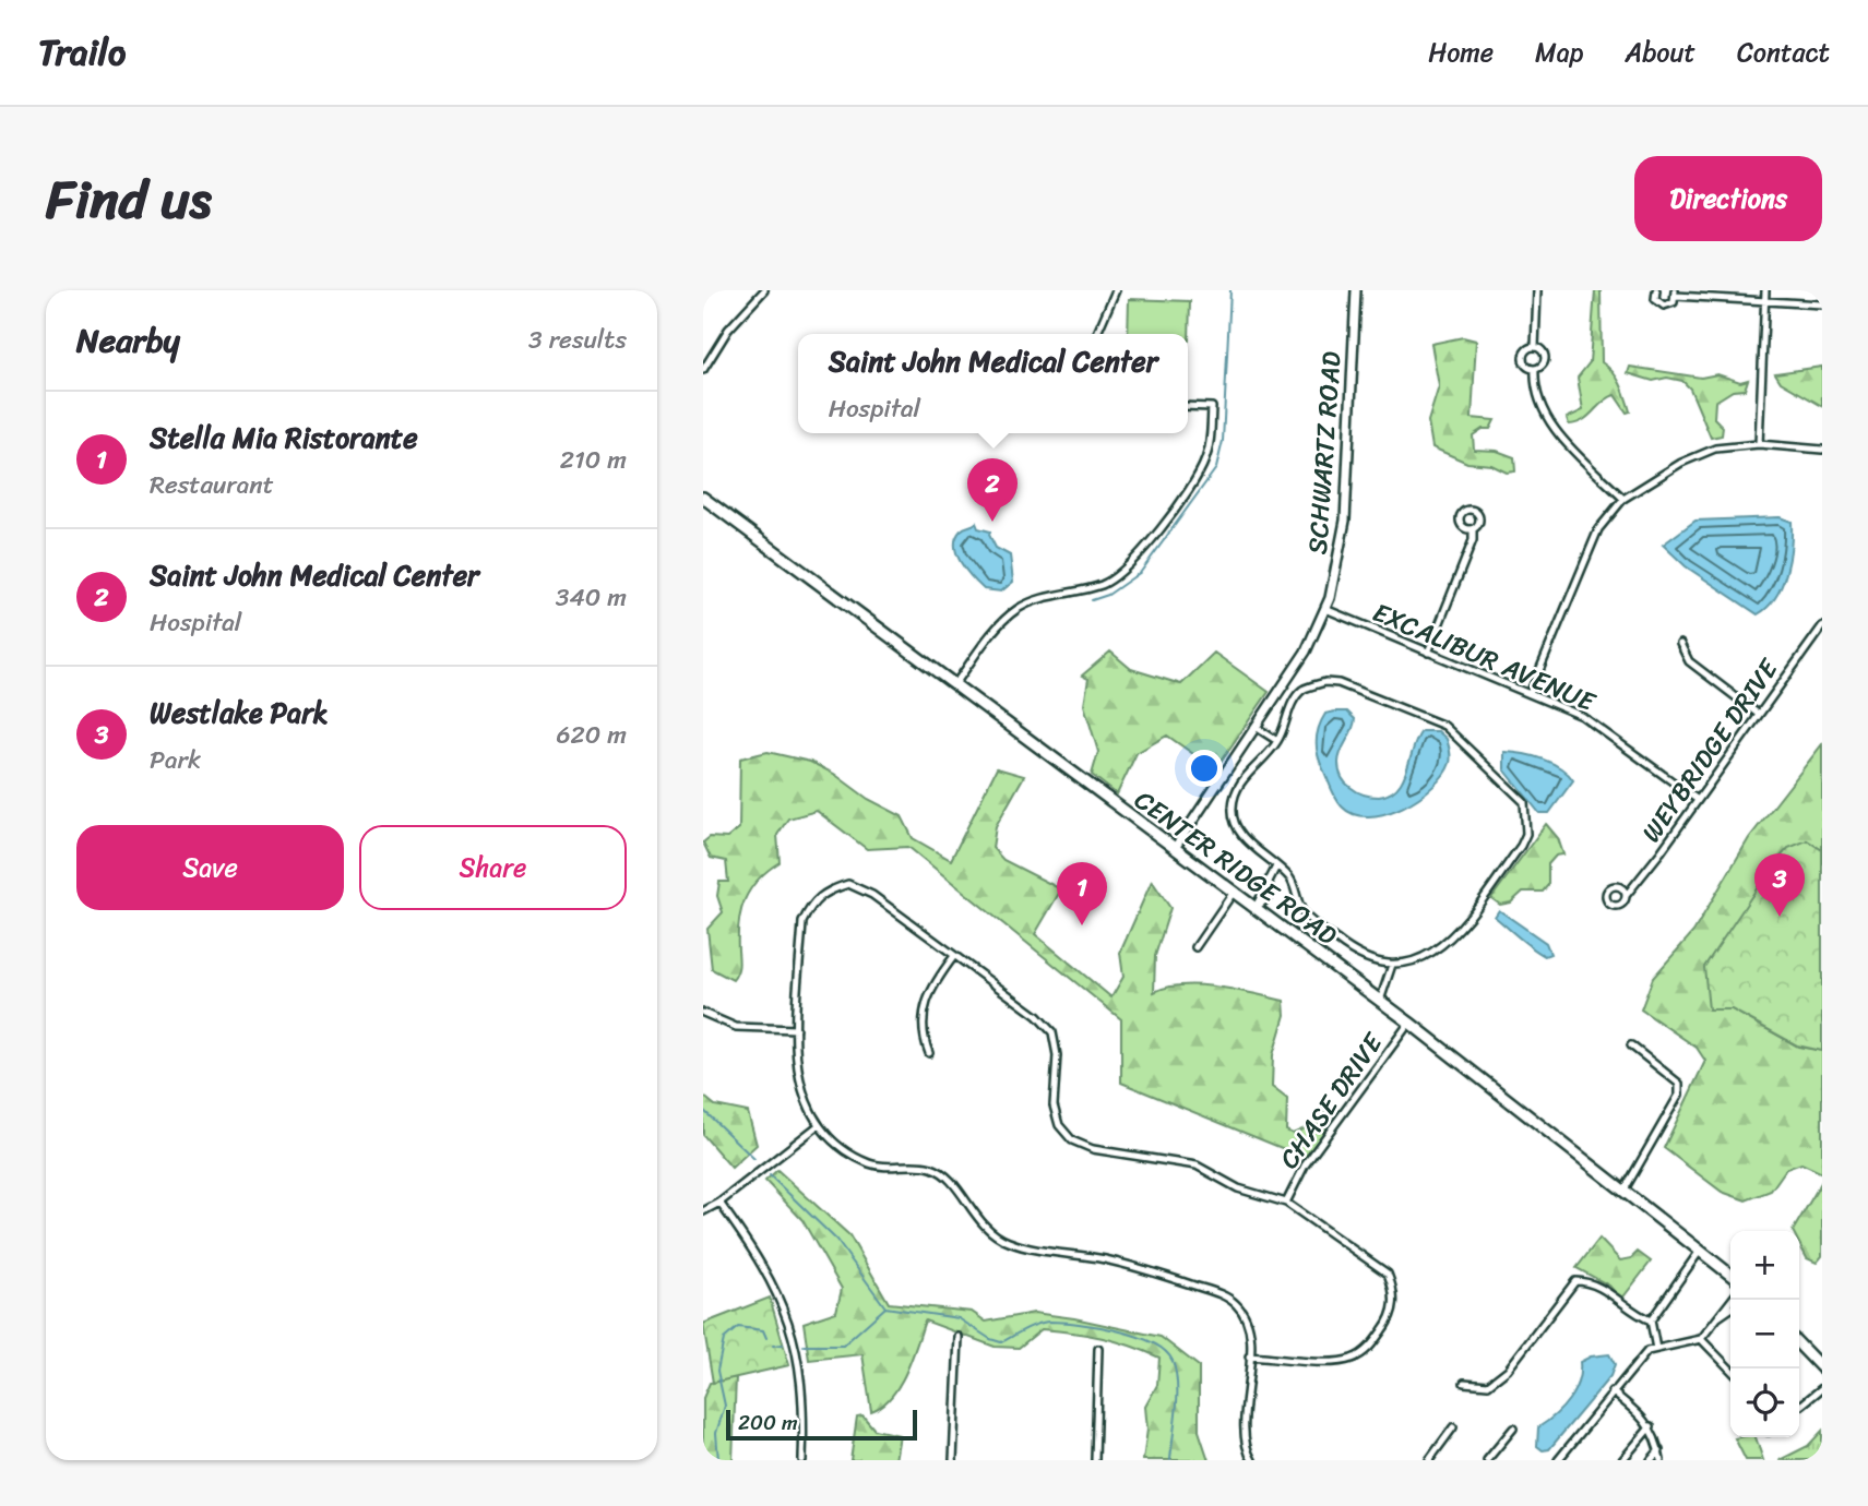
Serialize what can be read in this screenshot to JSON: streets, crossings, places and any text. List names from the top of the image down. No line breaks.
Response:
{"streets":{"main road":["CENTER RIDGE ROAD"],"street":["SCHWARTZ ROAD","EXCALIBUR AVENUE","WEYBRIDGE DRIVE","CHASE DRIVE"]},"crossings":[["SCHWARTZ ROAD","EXCALIBUR AVENUE"],["SCHWARTZ ROAD","CENTER RIDGE ROAD"],["EXCALIBUR AVENUE","WEYBRIDGE DRIVE"],["CENTER RIDGE ROAD","CHASE DRIVE"]],"scale_bar":"200 m","page":{"header":"Trailo","nav":["Home","Map","About","Contact"],"title":"Find us","buttons":["Directions",["Save","Share"]],"heading":["Nearby","3 results"],"popup":["Saint John Medical Center","Hospital"],"list":[{"mark":"1","name":"Stella Mia Ristorante","note":"Restaurant","value":"210 m"},{"mark":"2","name":"Saint John Medical Center","note":"Hospital","value":"340 m"},{"mark":"3","name":"Westlake Park","note":"Park","value":"620 m"}],"pins":["2","3","1"],"map_buttons":["+","−"],"scale":"200 m"}}
